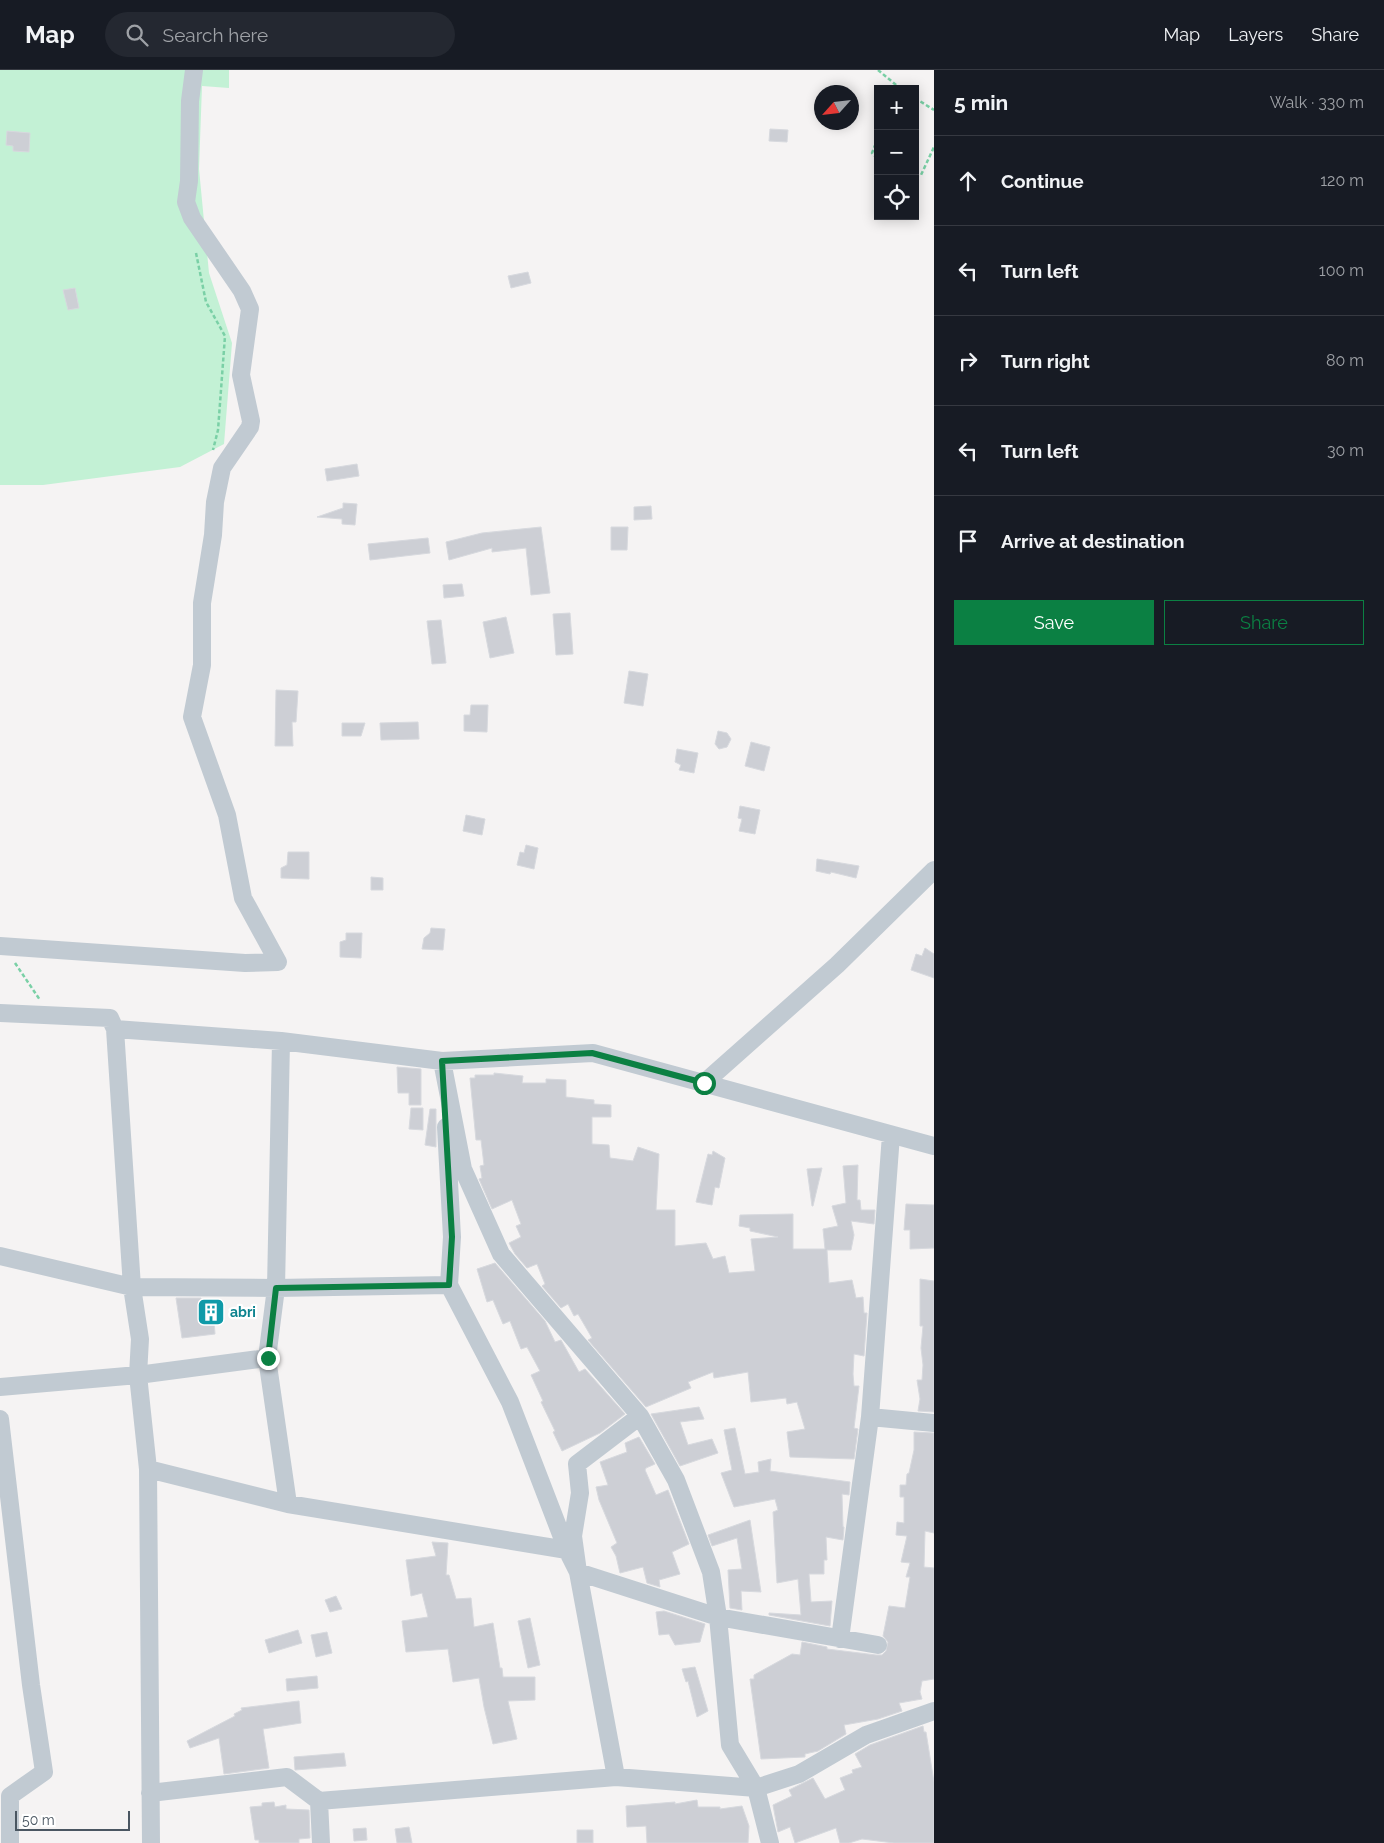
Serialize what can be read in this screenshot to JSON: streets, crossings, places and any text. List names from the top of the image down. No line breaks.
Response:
{"places":{"building":["abri"]},"scale_bar":"50 m","north":"bottom left","page":{"header":"Map","search":"Search here","nav":["Map","Layers","Share"],"heading":["5 min","Walk · 330 m"],"map_buttons":["+","−"],"list":[["Continue","120 m"],["Turn left","100 m"],["Turn right","80 m"],["Turn left","30 m"],"Arrive at destination"],"buttons":["Save","Share"],"scale":"50 m"}}
